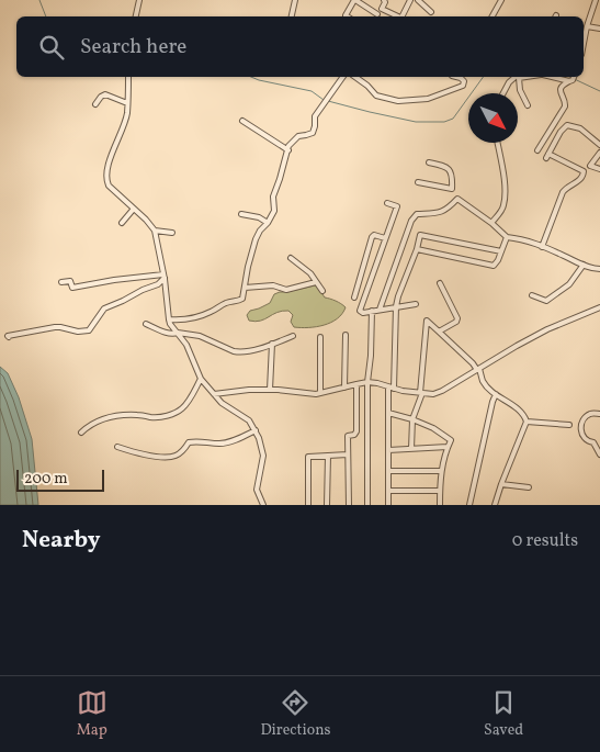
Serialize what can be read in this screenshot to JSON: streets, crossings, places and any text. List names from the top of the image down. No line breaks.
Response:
{"scale_bar":"200 m","north":"bottom right","page":{"search":"Search here","scale":"200 m","heading":["Nearby","0 results"],"nav":["Map","Directions","Saved"]}}
